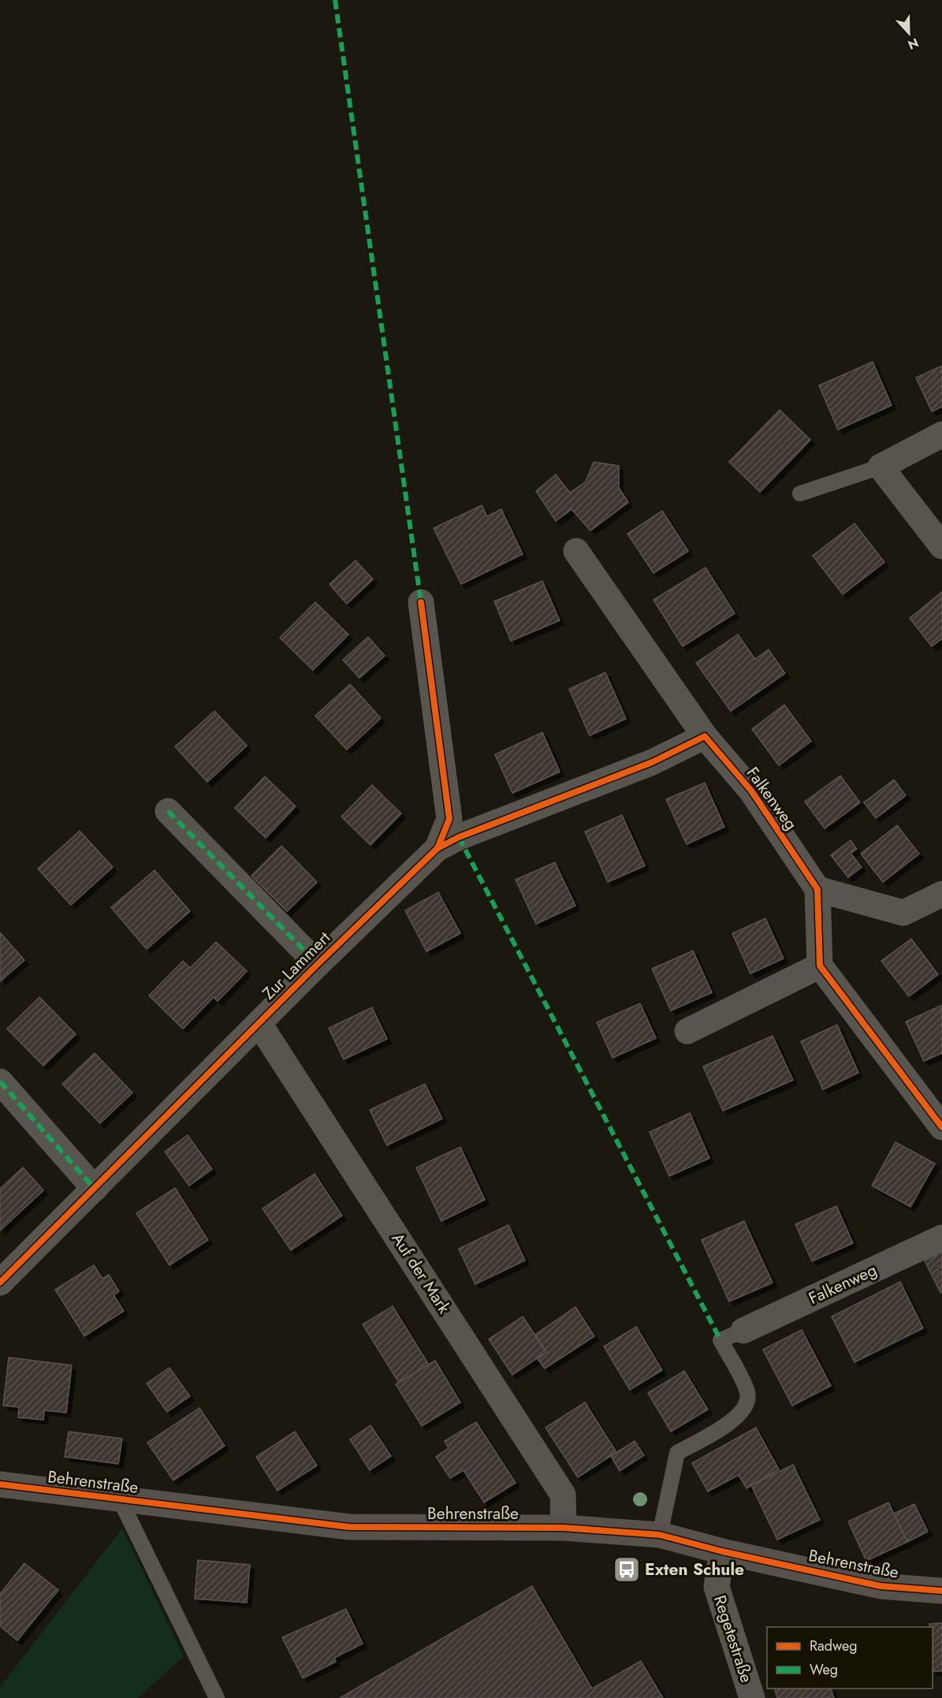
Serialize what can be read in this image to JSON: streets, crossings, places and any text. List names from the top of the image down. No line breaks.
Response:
{"streets":{"main road":["Behrenstraße"],"street":["Falkenweg","Zur Lammert","Auf der Mark","Regetestraße"]},"crossings":[["Zur Lammert","Auf der Mark"],["Auf der Mark","Behrenstraße"],["Behrenstraße","Regetestraße"]],"places":{"bus stop":["Exten Schule"]},"legend":["Radweg","Weg"],"north":"bottom"}
